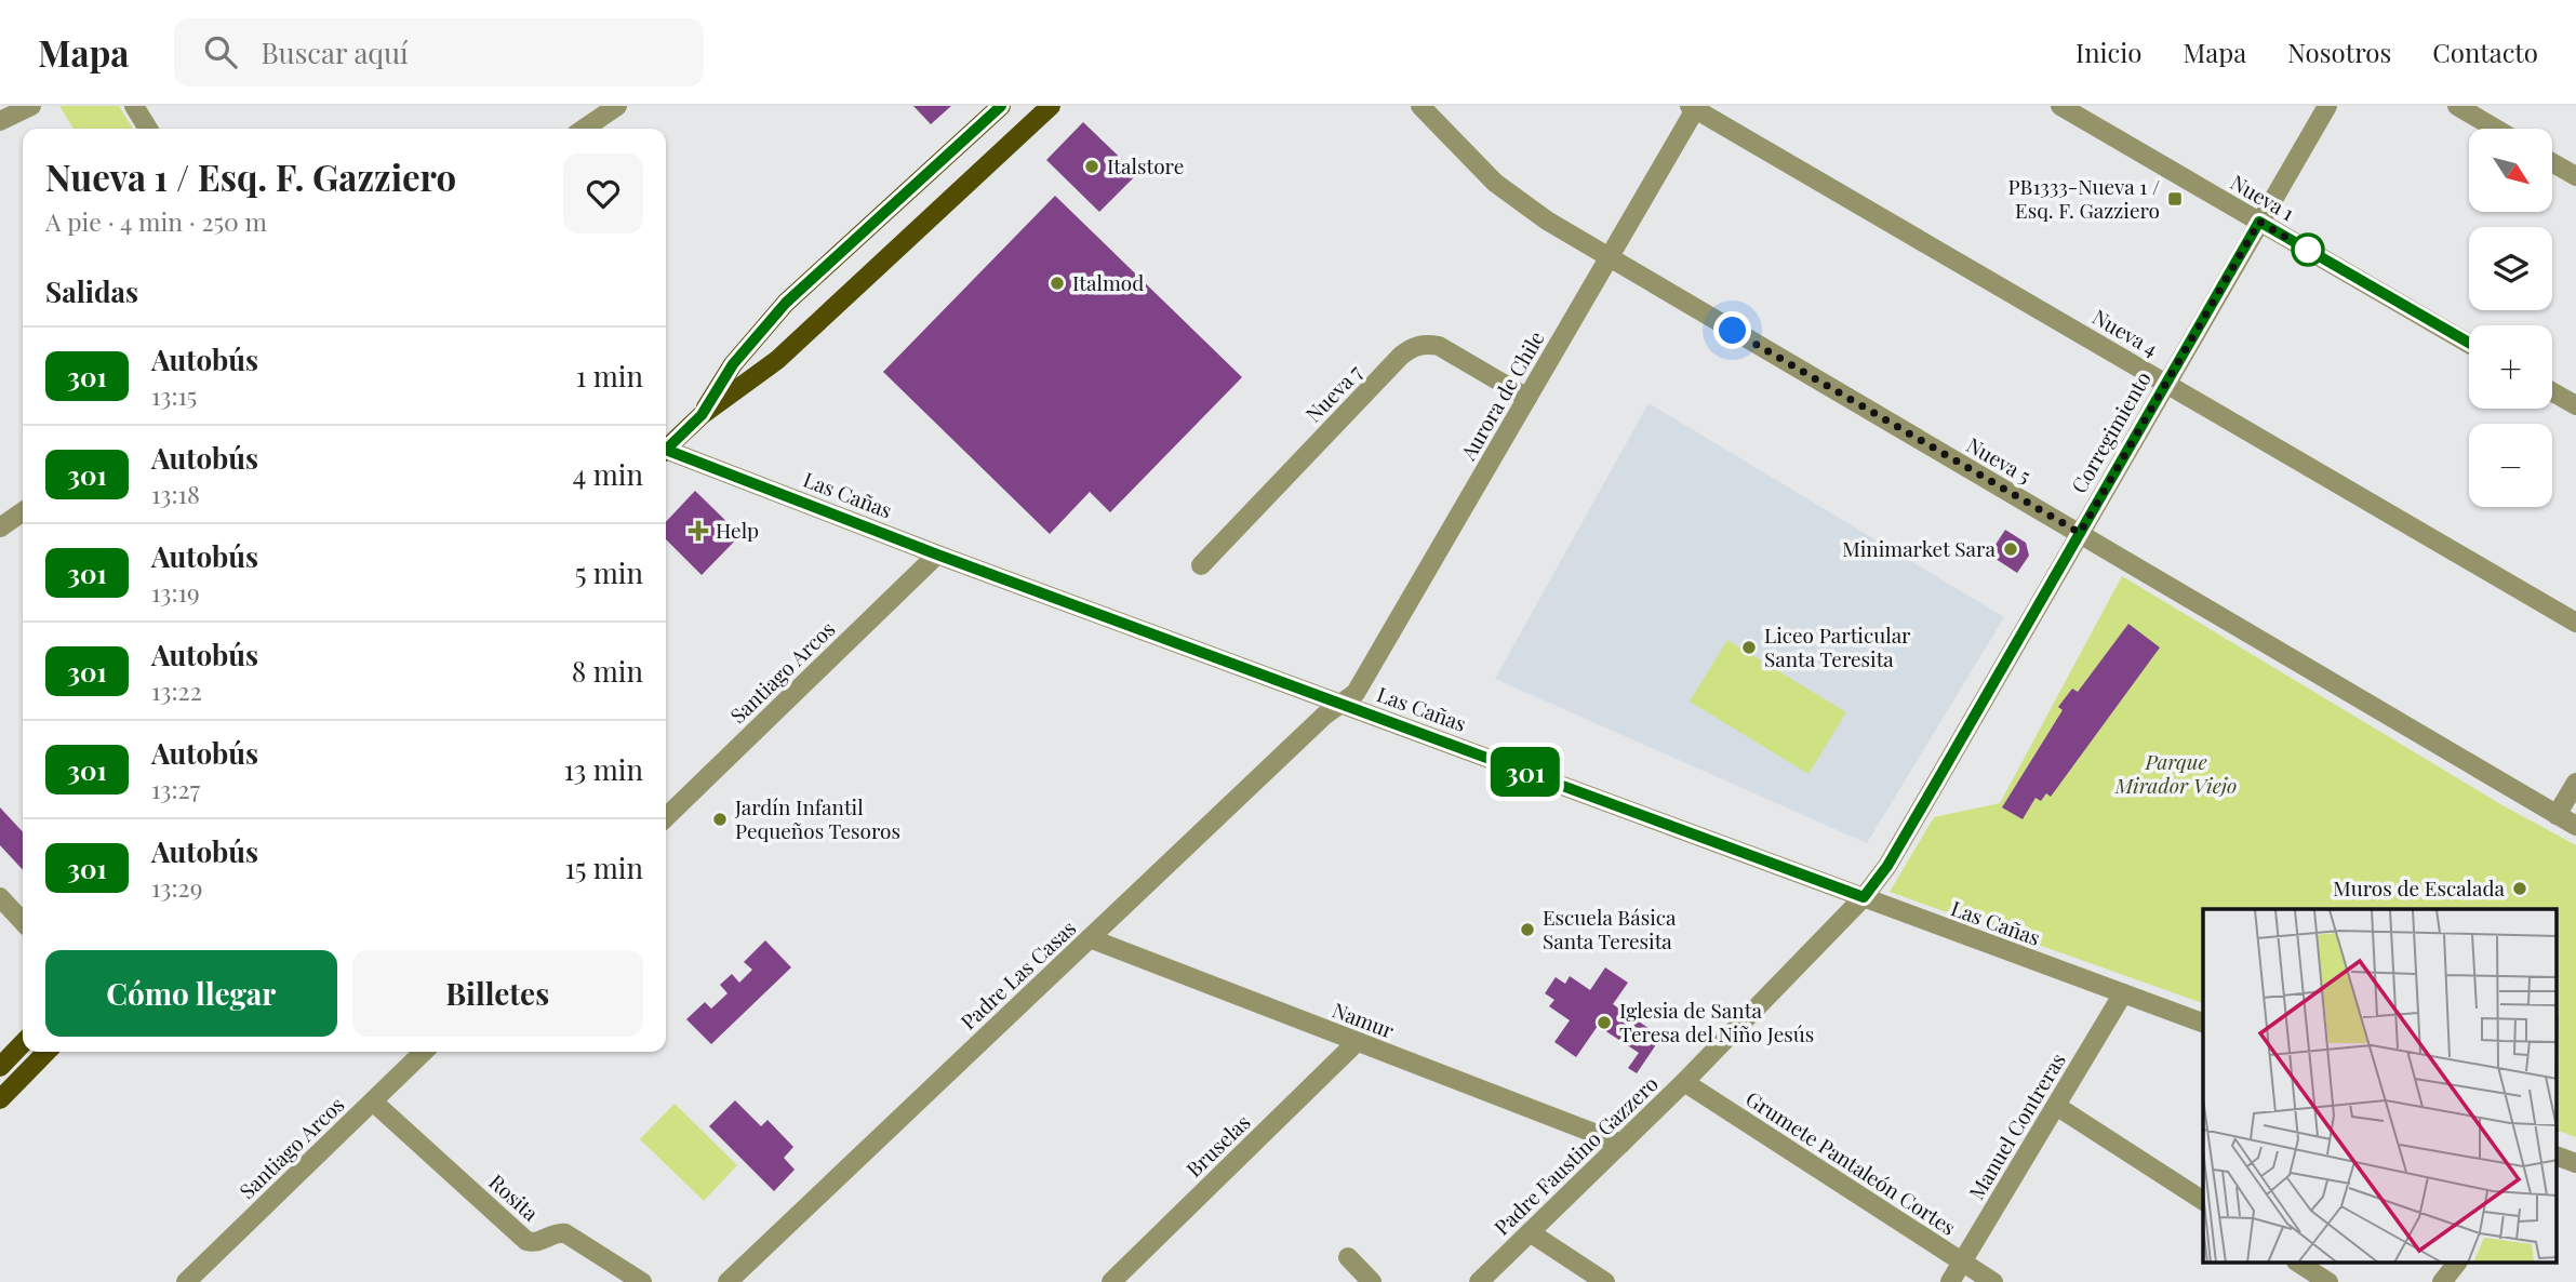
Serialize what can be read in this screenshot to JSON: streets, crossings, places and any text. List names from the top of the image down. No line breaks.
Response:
{"streets":{"street":["Nueva 1","Nueva 4","Nueva 7","Aurora de Chile","Corregimiento","Nueva 5","Las Cañas","Santiago Arcos","Padre Las Casas","Namur","Manuel Contreras","Bruselas","Padre Faustino Gazzero","Grumete Pantaleón Cortes","Rosita"]},"crossings":[["Nueva 1","Corregimiento"],["Nueva 4","Aurora de Chile"],["Nueva 4","Corregimiento"],["Nueva 7","Aurora de Chile"],["Aurora de Chile","Nueva 5"],["Aurora de Chile","Las Cañas"],["Aurora de Chile","Padre Las Casas"],["Corregimiento","Nueva 5"],["Corregimiento","Las Cañas"],["Corregimiento","Padre Faustino Gazzero"],["Las Cañas","Santiago Arcos"],["Las Cañas","Padre Las Casas"],["Las Cañas","Manuel Contreras"],["Las Cañas","Padre Faustino Gazzero"],["Santiago Arcos","Rosita"],["Padre Las Casas","Namur"],["Namur","Bruselas"],["Namur","Padre Faustino Gazzero"],["Manuel Contreras","Grumete Pantaleón Cortes"],["Padre Faustino Gazzero","Grumete Pantaleón Cortes"]],"parks":["Parque Mirador Viejo"],"places":{"other":["Italstore","Italmod","Minimarket Sara","Liceo Particular Santa Teresita","Jardín Infantil Pequeños Tesoros","Muros de Escalada","Escuela Básica Santa Teresita","Iglesia de Santa Teresa del Niño Jesús"],"transit":["PB1333-Nueva 1 / Esq. F. Gazziero"],"health":["Help"]},"lines":["bus line 301"],"north":"bottom right","page":{"header":"Mapa","search":"Buscar aquí","nav":["Inicio","Mapa","Nosotros","Contacto"],"on_map":"301","map_buttons":["+","−"],"heading":[["Nueva 1 / Esq. F. Gazziero","A pie · 4 min · 250 m"],"Salidas"],"list":[{"mark":"301","name":"Autobús","note":"13:15","value":"1 min"},{"mark":"301","name":"Autobús","note":"13:18","value":"4 min"},{"mark":"301","name":"Autobús","note":"13:19","value":"5 min"},{"mark":"301","name":"Autobús","note":"13:22","value":"8 min"},{"mark":"301","name":"Autobús","note":"13:27","value":"13 min"},{"mark":"301","name":"Autobús","note":"13:29","value":"15 min"}],"buttons":["Cómo llegar","Billetes"]}}
